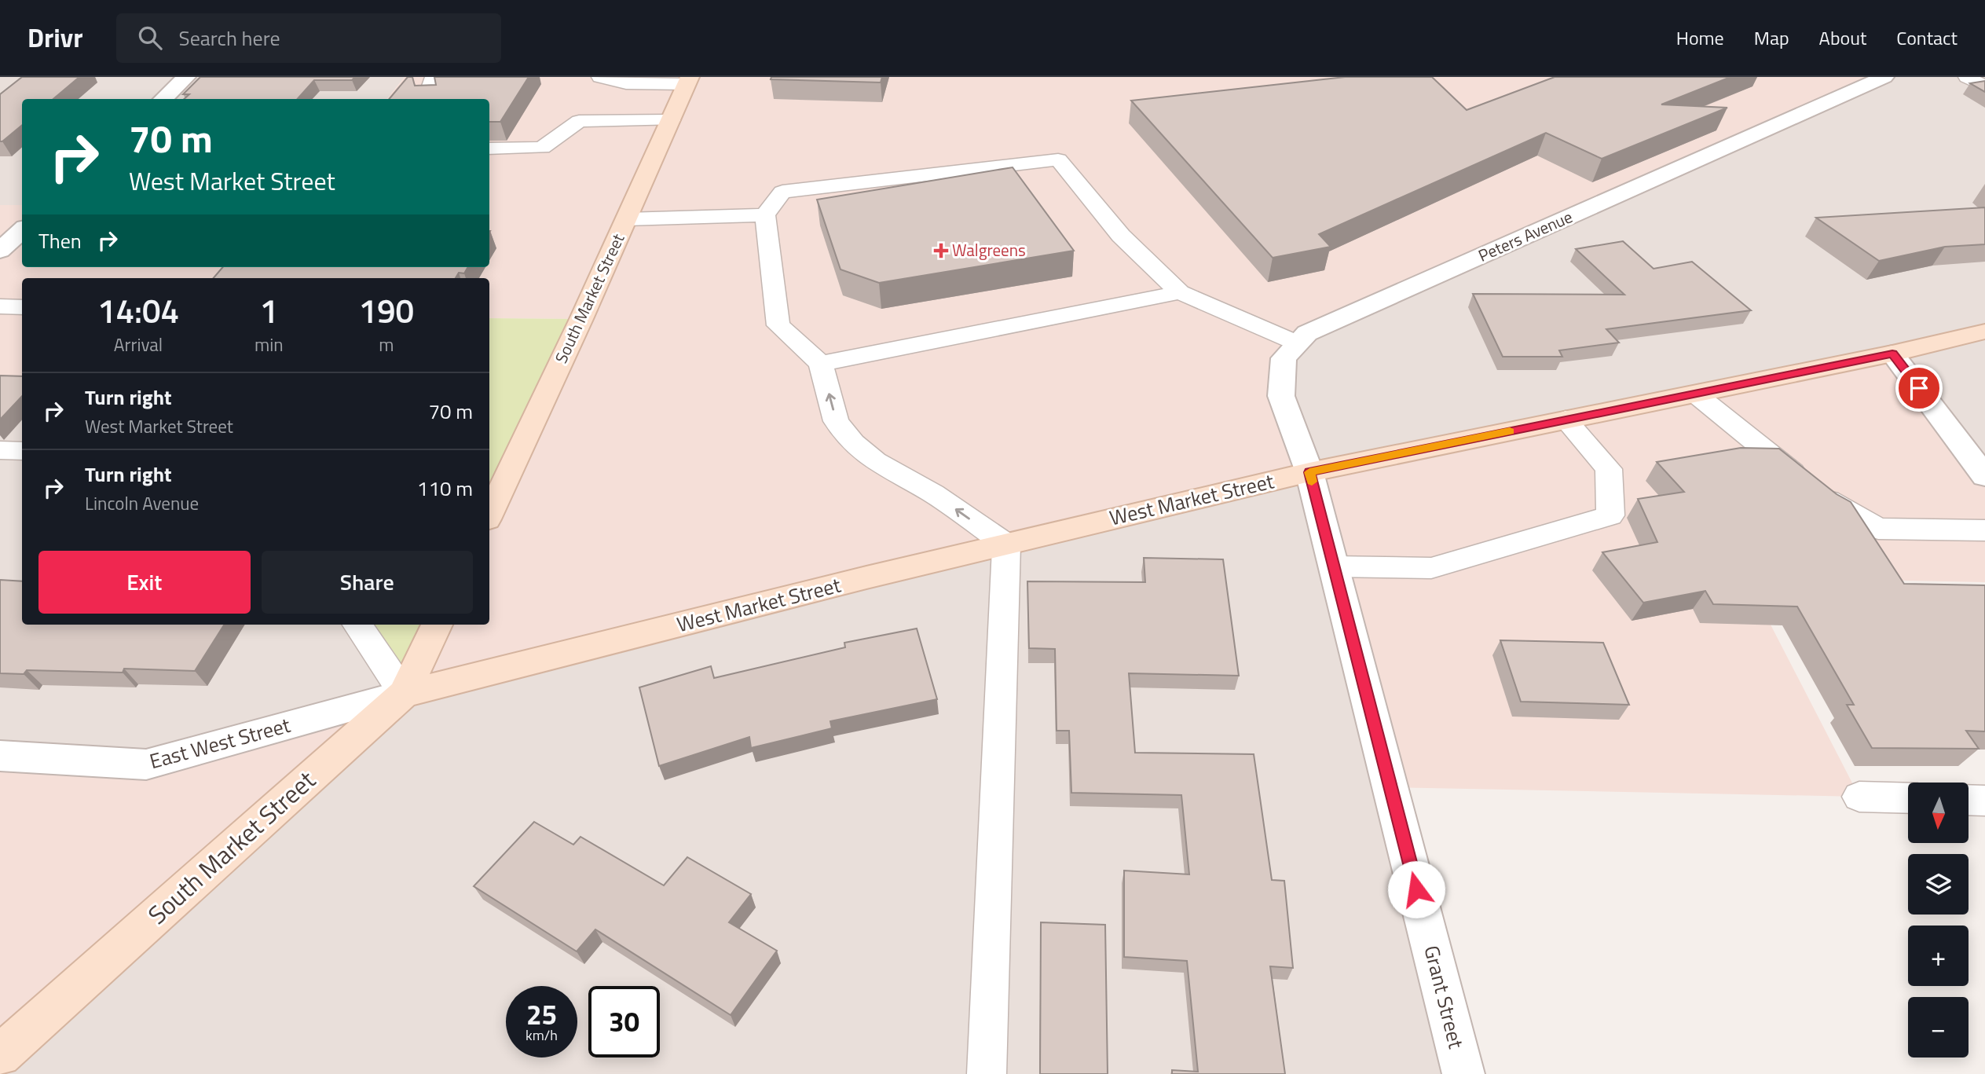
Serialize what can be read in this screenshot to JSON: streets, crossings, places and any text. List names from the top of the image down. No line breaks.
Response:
{"streets":{"main road":["South Market Street","West Market Street"],"street":["Peters Avenue","East West Street","Grant Street"]},"crossings":[["Peters Avenue","West Market Street"],["Peters Avenue","Grant Street"],["South Market Street","West Market Street"],["South Market Street","East West Street"],["West Market Street","East West Street"],["West Market Street","Grant Street"]],"places":{"health":["Walgreens"]},"north":"bottom","page":{"header":"Drivr","search":"Search here","nav":["Home","Map","About","Contact"],"turn":["70 m","West Market Street"],"then":"Then","eta":["14:04","Arrival","1","min","190","m"],"list":[{"name":"Turn right","note":"West Market Street","value":"70 m"},{"name":"Turn right","note":"Lincoln Avenue","value":"110 m"}],"buttons":["Exit","Share"],"map_buttons":["+","−"],"speed":"25 km/h","limit":"30"}}
